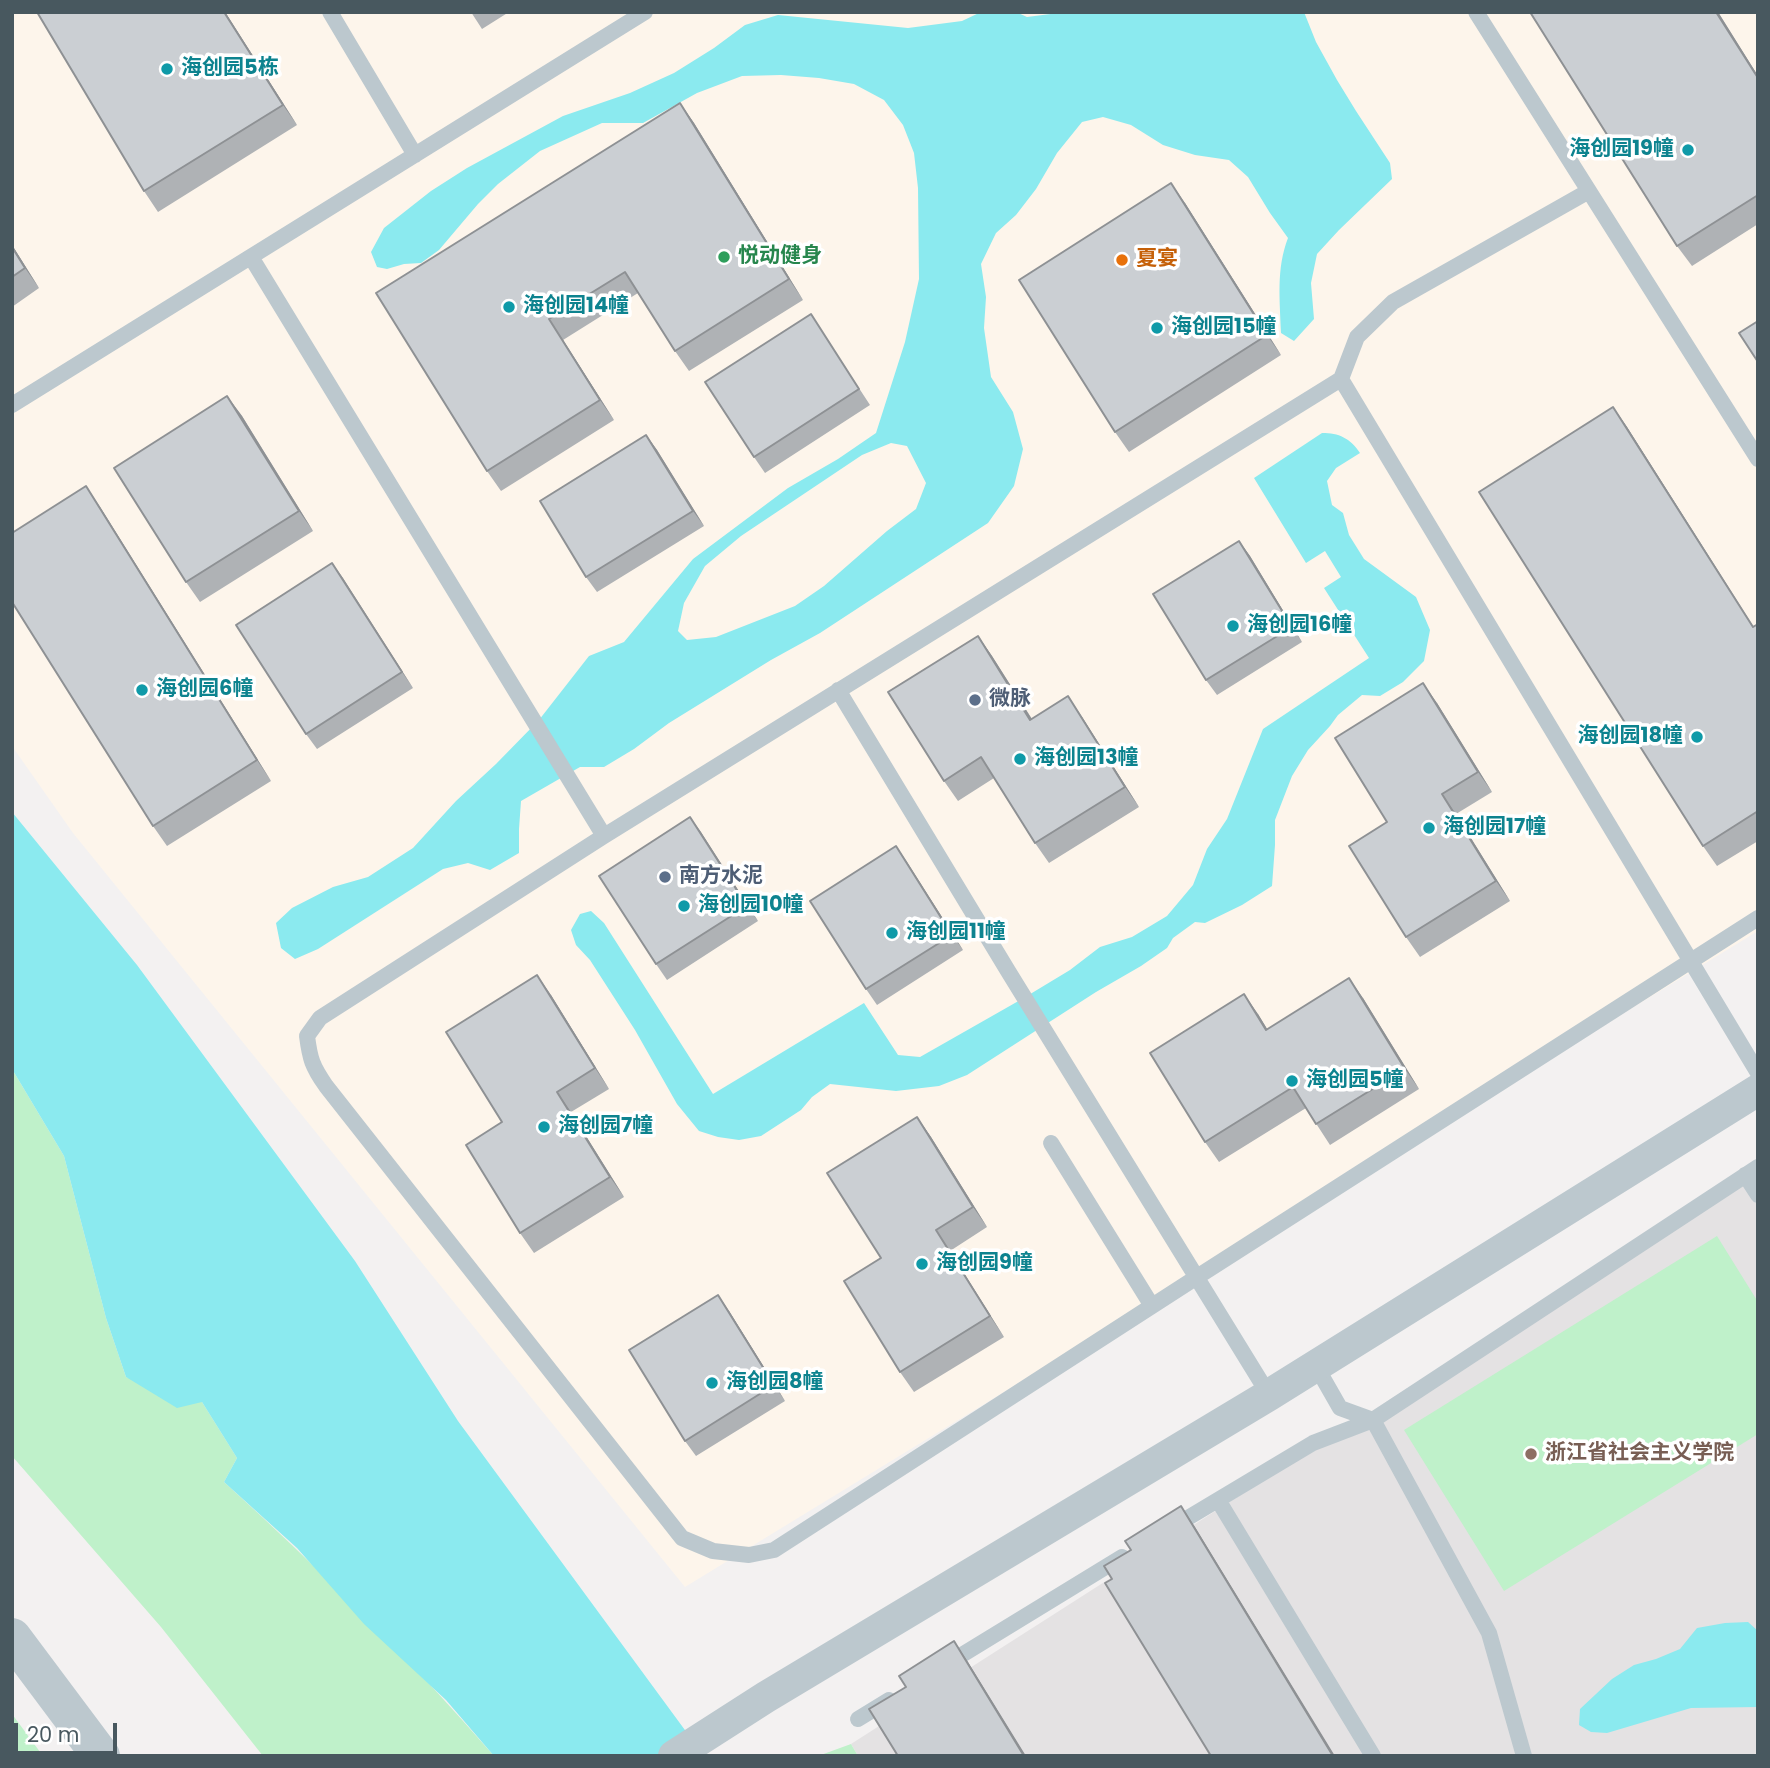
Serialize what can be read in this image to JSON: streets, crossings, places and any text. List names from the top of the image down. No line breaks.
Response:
{"places":["海创园5栋","海创园19幢","悦动健身","夏宴","海创园14幢","海创园15幢","海创园16幢","海创园6幢","微脉","海创园18幢","海创园13幢","海创园17幢","南方水泥","海创园10幢","海创园11幢","海创园5幢","海创园7幢","海创园9幢","海创园8幢","浙江省社会主义学院"],"scale_bar":"20 m"}
